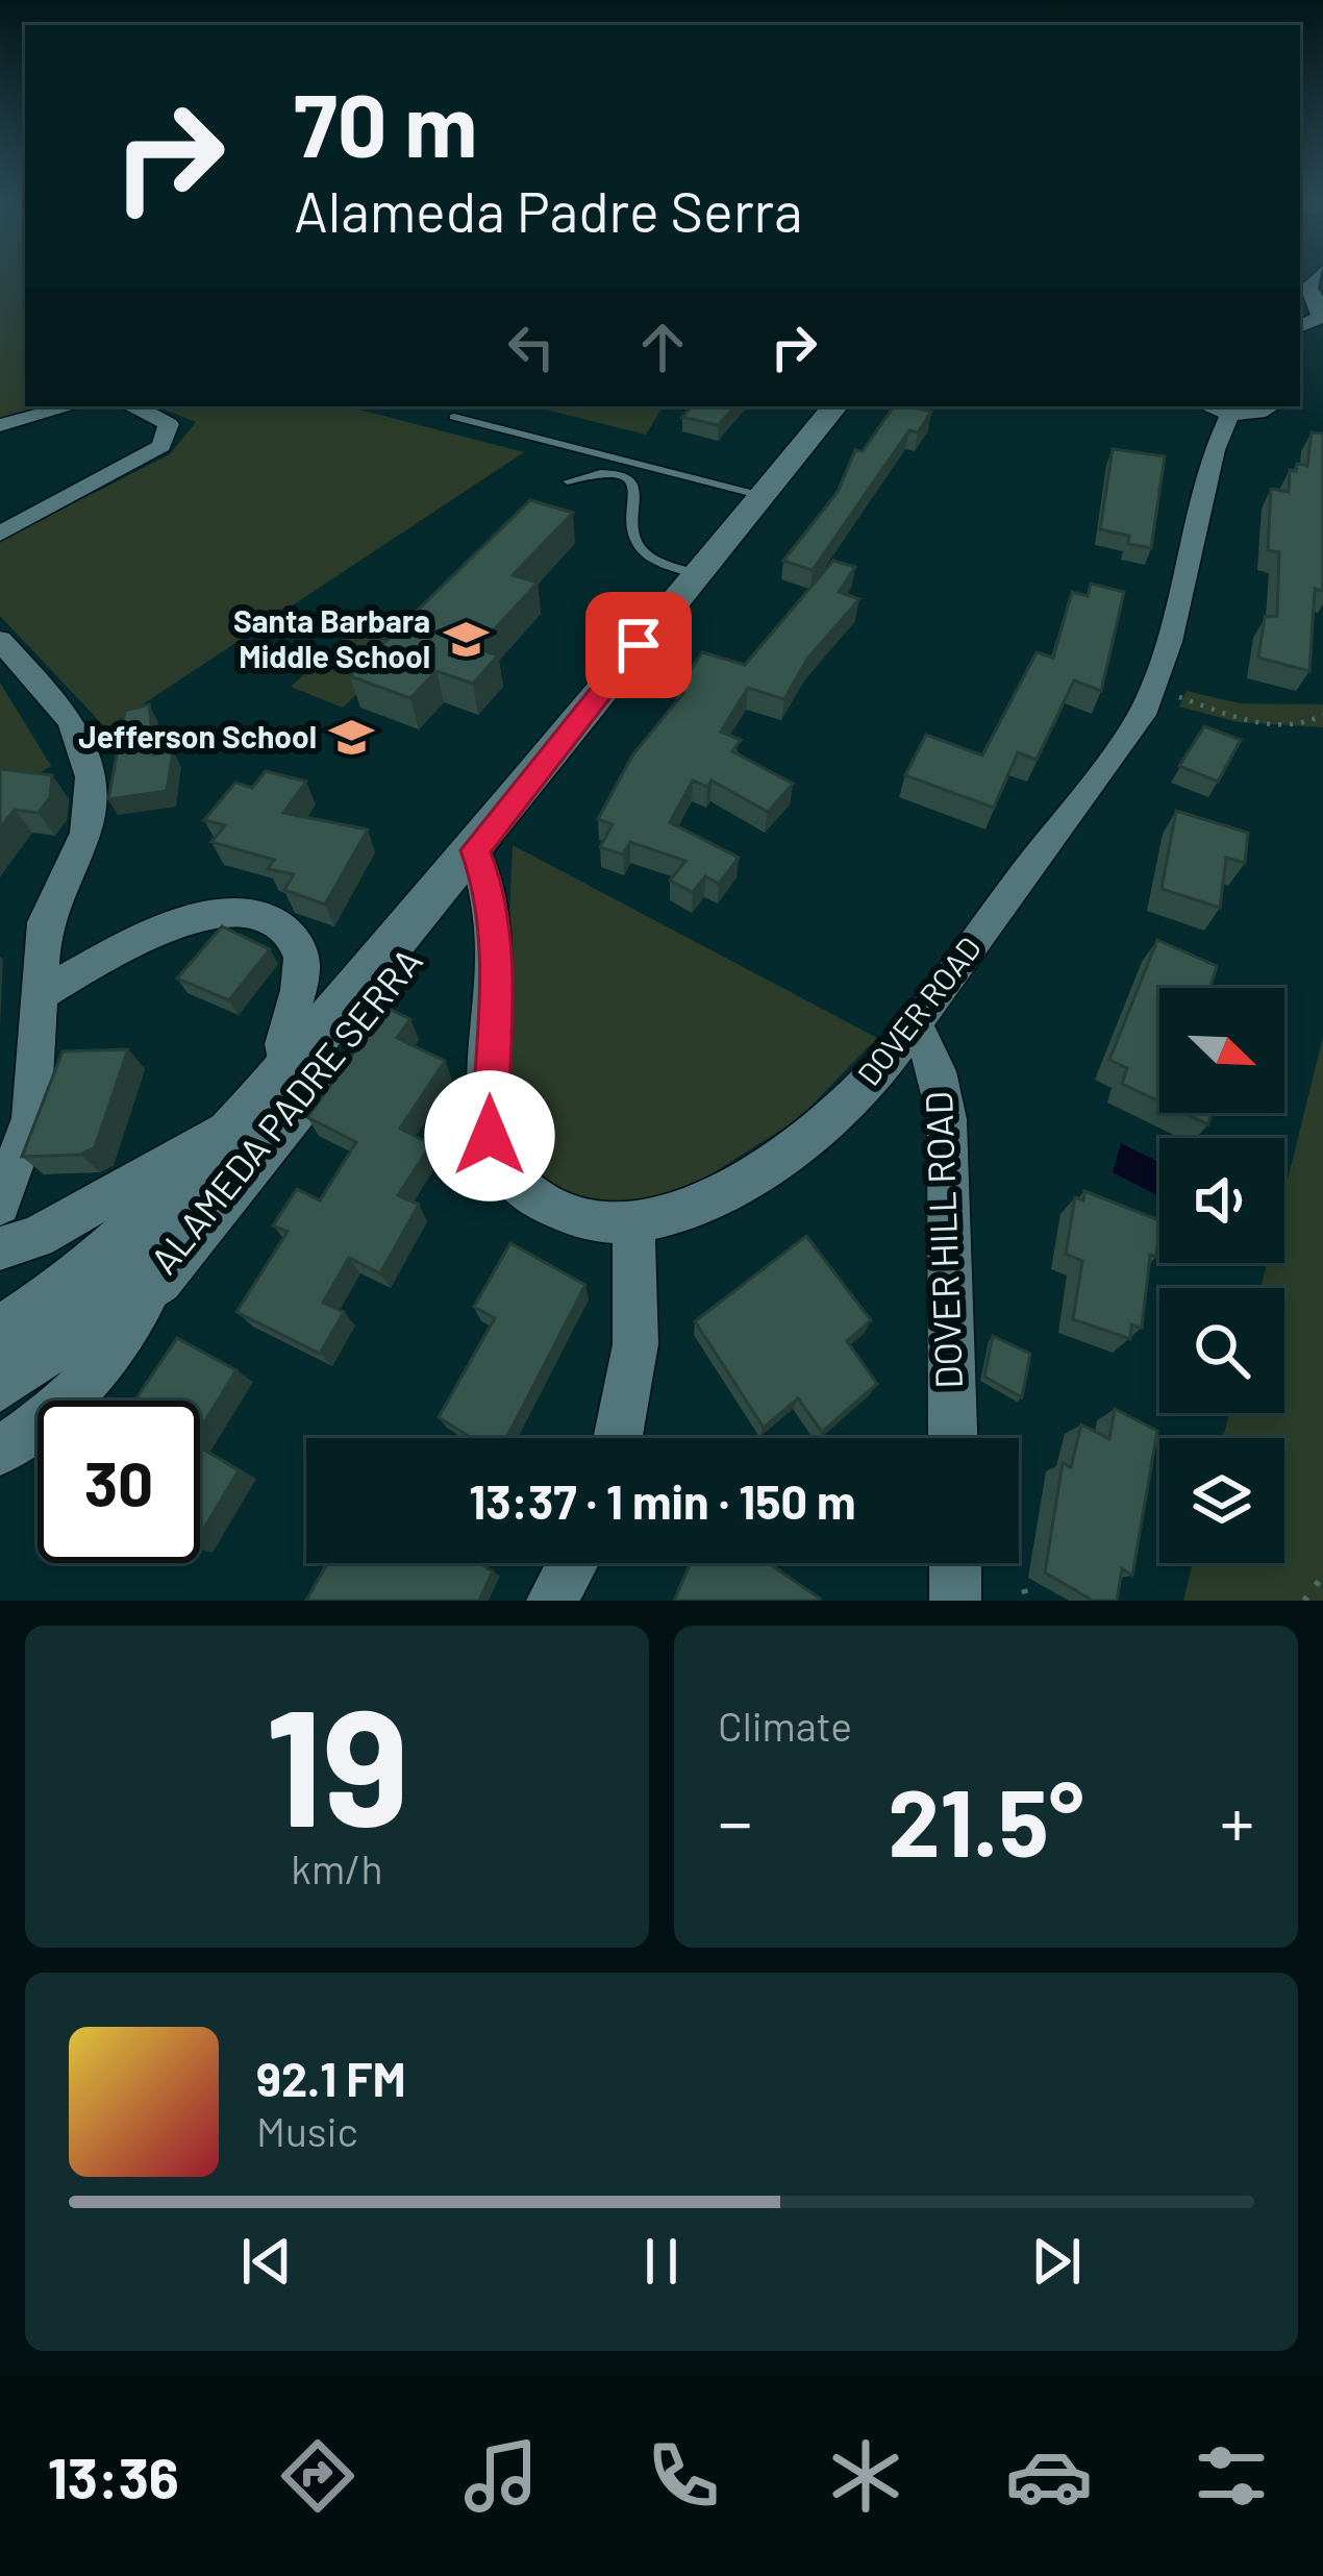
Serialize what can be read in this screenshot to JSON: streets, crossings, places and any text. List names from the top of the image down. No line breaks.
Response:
{"streets":{"street":["DOVER ROAD","ALAMEDA PADRE SERRA","DOVER HILL ROAD"]},"crossings":[["DOVER ROAD","ALAMEDA PADRE SERRA"],["DOVER ROAD","DOVER HILL ROAD"]],"places":{"school or university":["Santa Barbara Middle School","Jefferson School"]},"north":"bottom right","page":{"turn":["70 m","Alameda Padre Serra"],"limit":"30","trip":"13:37 · 1 min · 150 m","tile":[["19","km/h"],"Climate"],"heat":["−","21.5°","+"],"song":["92.1 FM","Music"],"tabs":"13:36"}}
